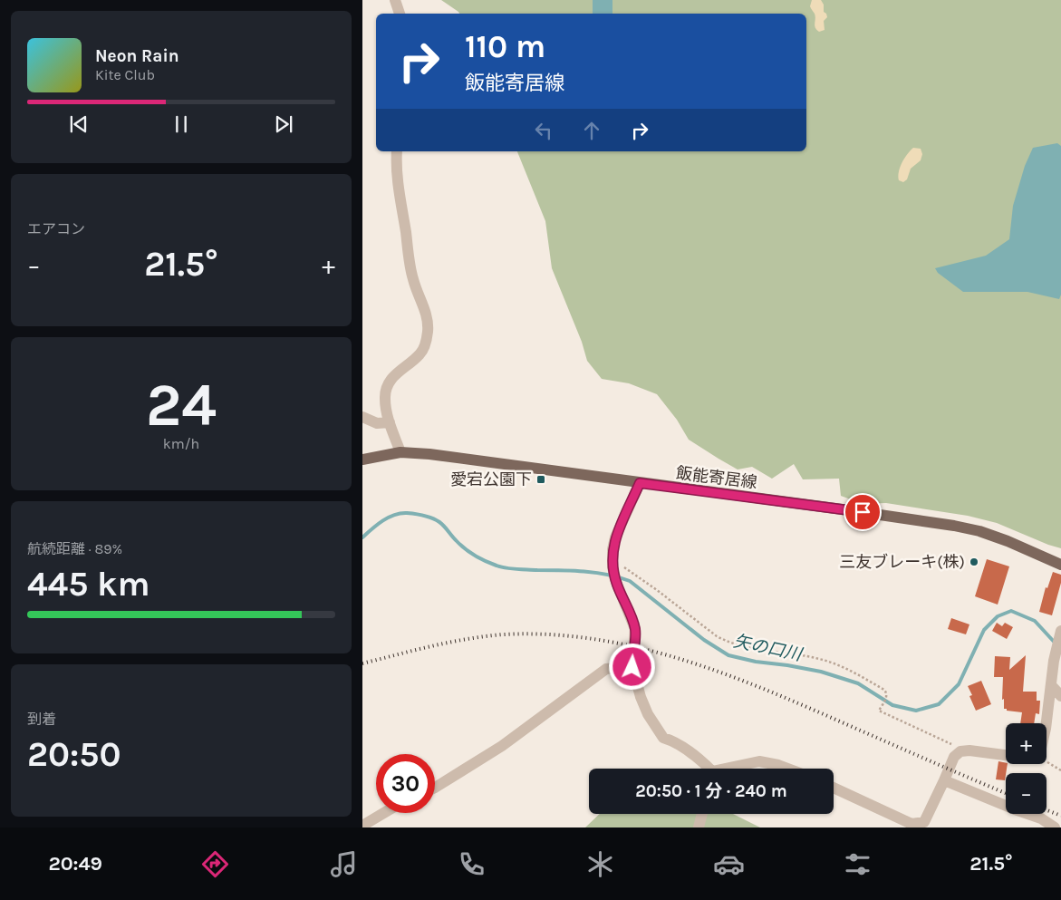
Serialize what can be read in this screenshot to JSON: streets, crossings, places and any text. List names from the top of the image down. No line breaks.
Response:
{"streets":{"main road":["飯能寄居線"]},"water":["矢の口川"],"places":{"transit":["愛宕公園下"],"other":["三友ブレーキ(株)"]},"page":{"turn":["110 m","飯能寄居線"],"song":["Neon Rain","Kite Club"],"tile":["エアコン",["24","km/h"],["航続距離 · 89%","445 km"],["到着","20:50"]],"heat":["−","21.5°","+"],"map_buttons":["+","−"],"limit":"30","trip":"20:50 · 1 分 · 240 m","tabs":["20:49","21.5°"]}}
